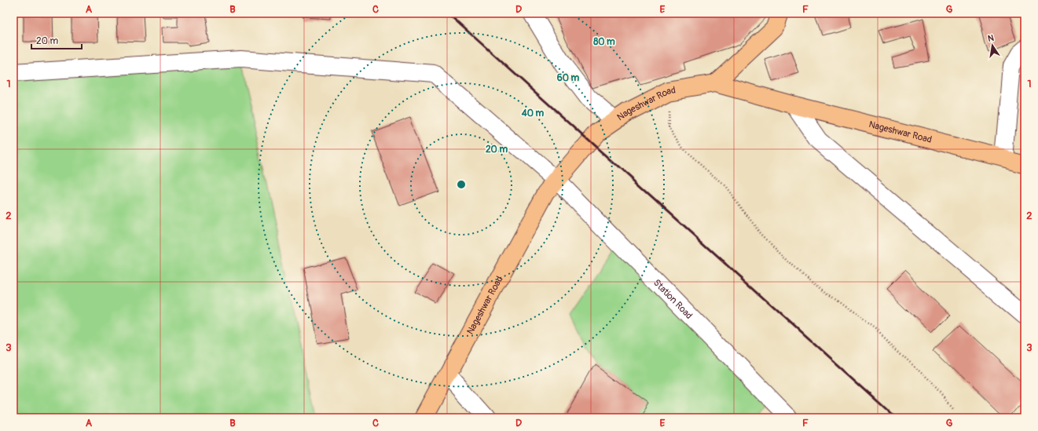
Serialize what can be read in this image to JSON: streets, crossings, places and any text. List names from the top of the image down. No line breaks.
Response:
{"streets":{"main road":["Nageshwar Road"],"street":["Station Road"]},"crossings":[["Nageshwar Road","Station Road"]],"scale_bar":"20 m","north":"top","grid":{"columns":["A","B","C","D","E","F","G"],"rows":["1","2","3"]},"rings":["80 m","60 m","40 m","20 m"]}
